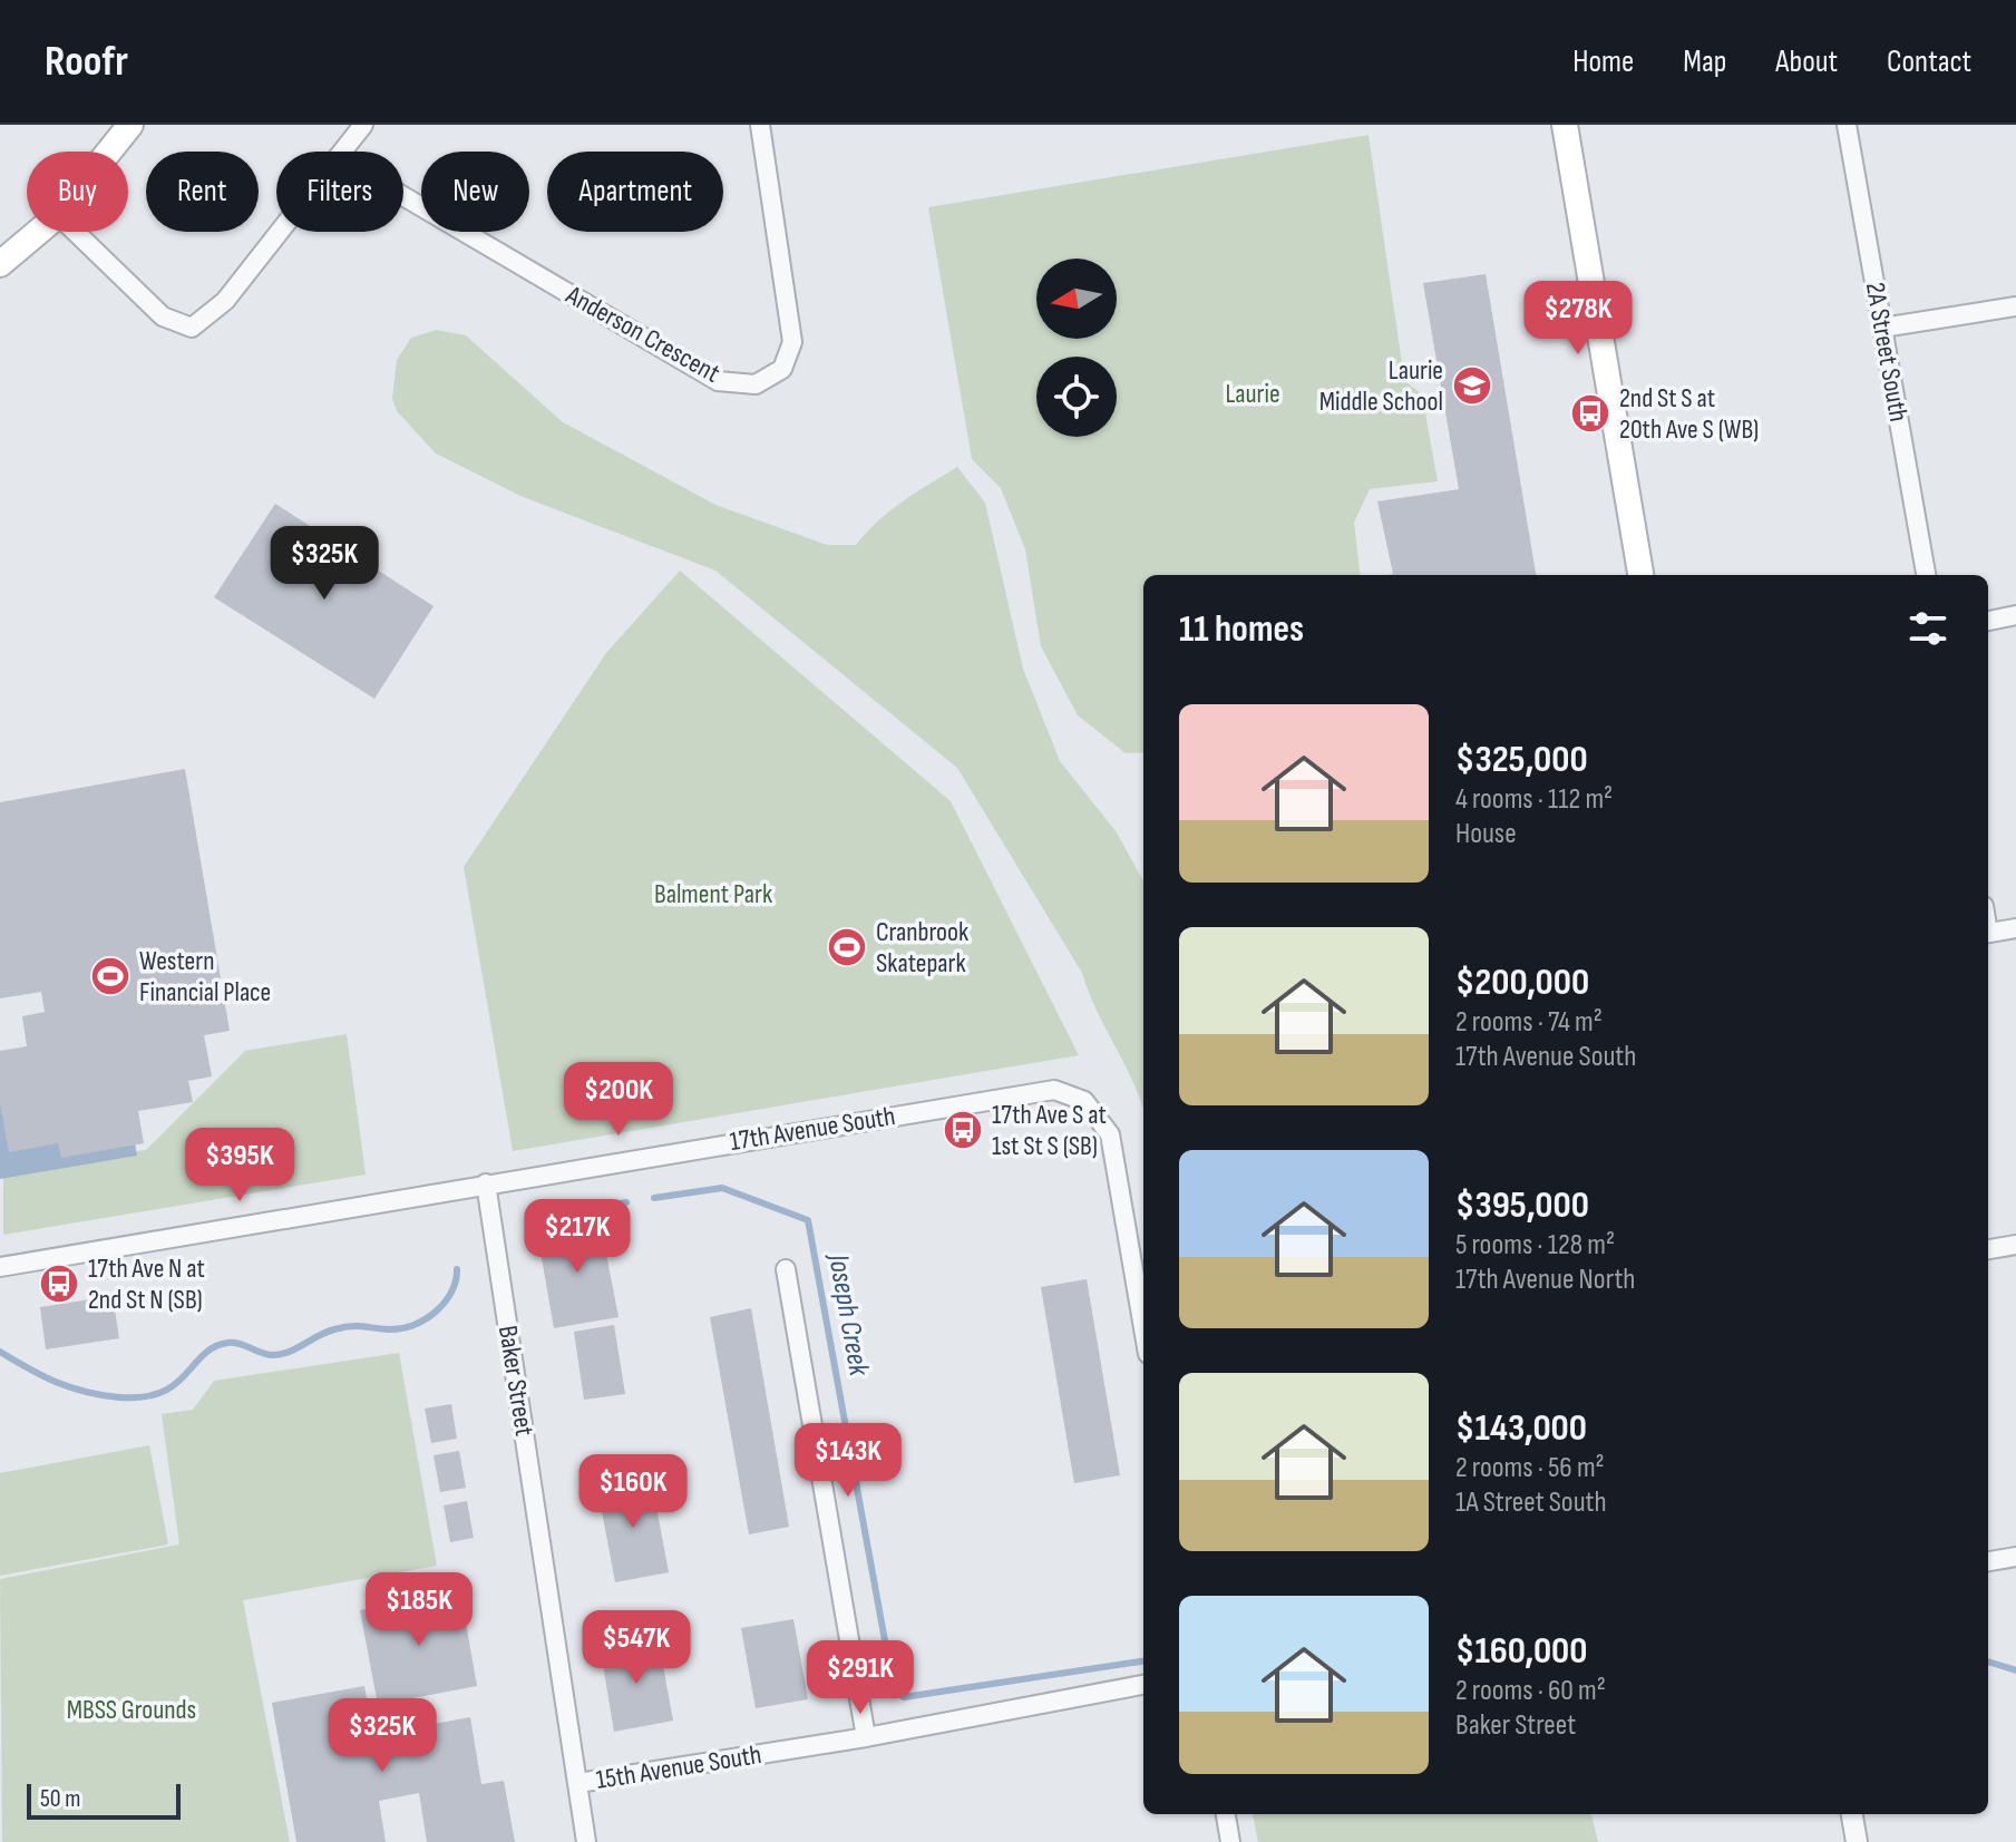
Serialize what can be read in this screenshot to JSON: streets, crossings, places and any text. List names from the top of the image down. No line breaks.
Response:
{"streets":{"street":["Anderson Crescent","2A Street South","17th Avenue South","Baker Street","15th Avenue South"]},"crossings":[["17th Avenue South","Baker Street"],["Baker Street","15th Avenue South"]],"water":["Joseph Creek"],"parks":["Laurie","Balment Park","MBSS Grounds"],"places":{"school or university":["Laurie Middle School"],"bus stop":["2nd St S at 20th Ave S (WB)","17th Ave S at 1st St S (SB)","17th Ave N at 2nd St N (SB)"],"sports":["Cranbrook Skatepark","Western Financial Place"]},"scale_bar":"50 m","north":"left","page":{"header":"Roofr","nav":["Home","Map","About","Contact"],"chip":["Buy","Rent","Filters","New","Apartment"],"price":["$278K","$325K","$200K","$395K","$217K","$143K","$160K","$185K","$547K","$291K","$325K"],"heading":"11 homes","list":[{"name":"$325,000","note":"4 rooms · 112 m² · House"},{"name":"$200,000","note":"2 rooms · 74 m² · 17th Avenue South"},{"name":"$395,000","note":"5 rooms · 128 m² · 17th Avenue North"},{"name":"$143,000","note":"2 rooms · 56 m² · 1A Street South"},{"name":"$160,000","note":"2 rooms · 60 m² · Baker Street"}],"scale":"50 m"}}
